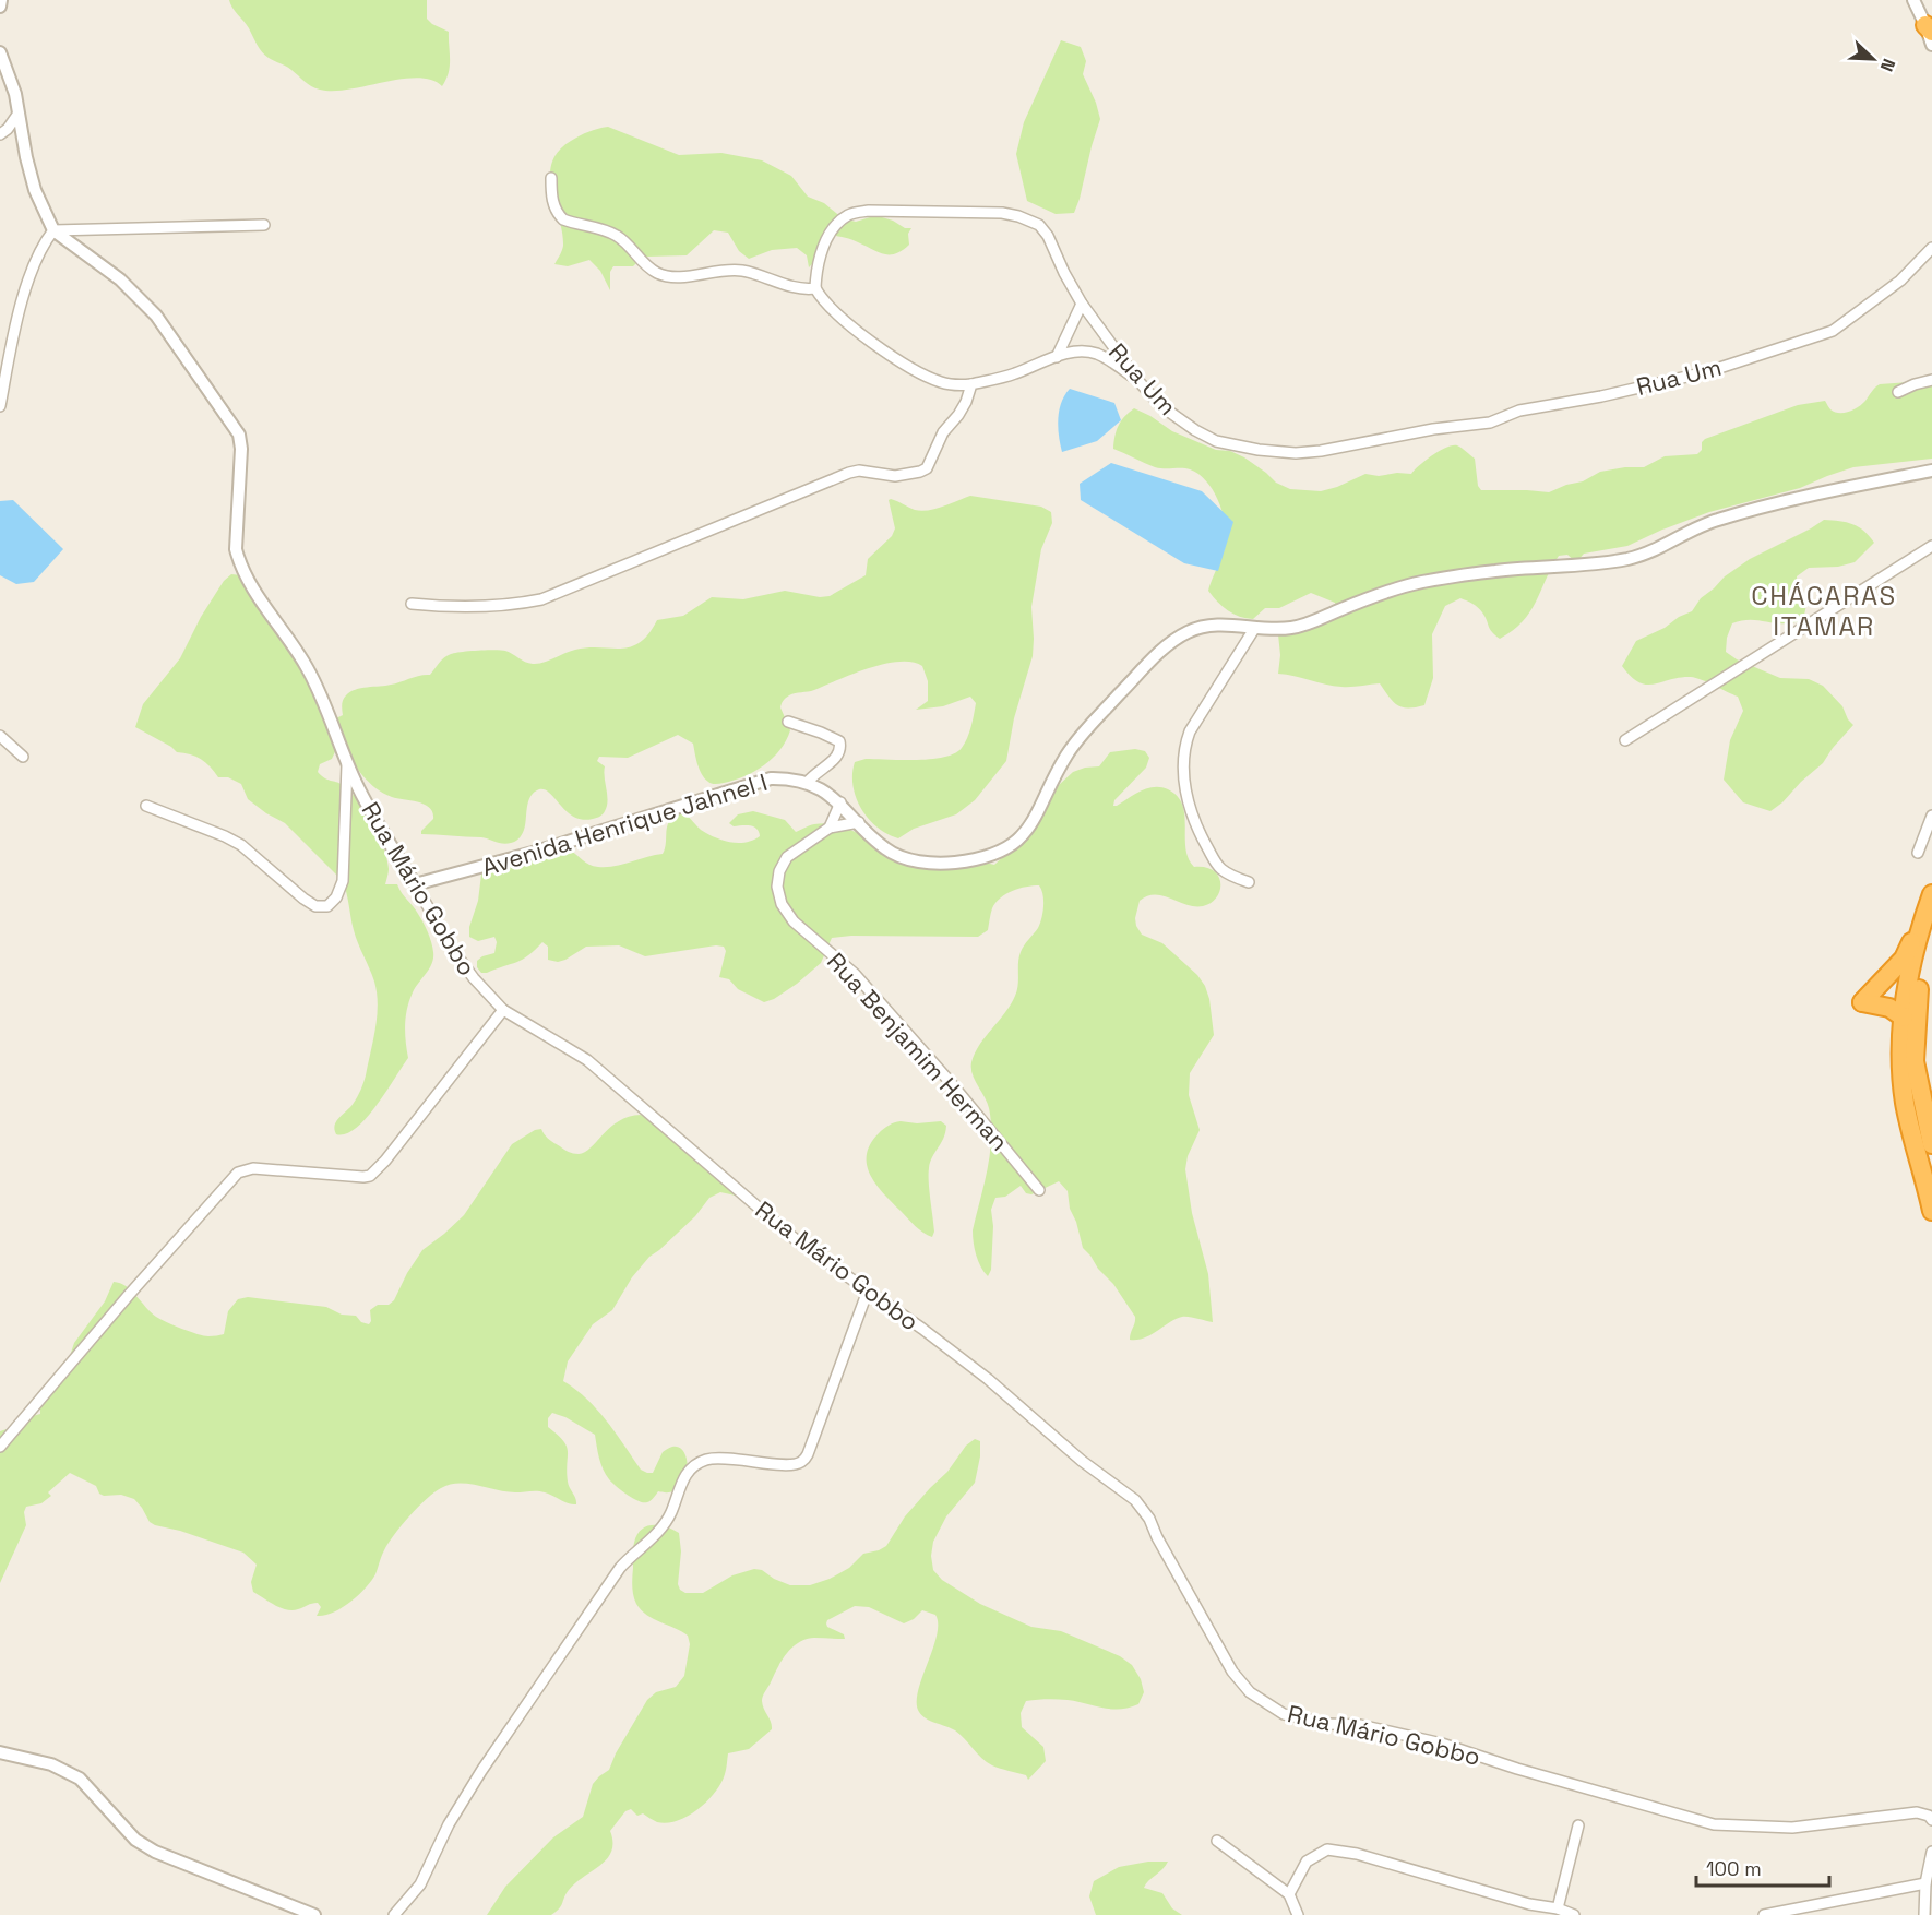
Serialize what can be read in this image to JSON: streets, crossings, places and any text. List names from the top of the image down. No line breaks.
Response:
{"streets":{"street":["Rua Um","Avenida Henrique Jahnel I","Rua Mário Gobbo","Rua Benjamim Herman"]},"crossings":[["Avenida Henrique Jahnel I","Rua Mário Gobbo"]],"districts":["CHÁCARAS ITAMAR"],"scale_bar":"100 m","north":"bottom right"}
